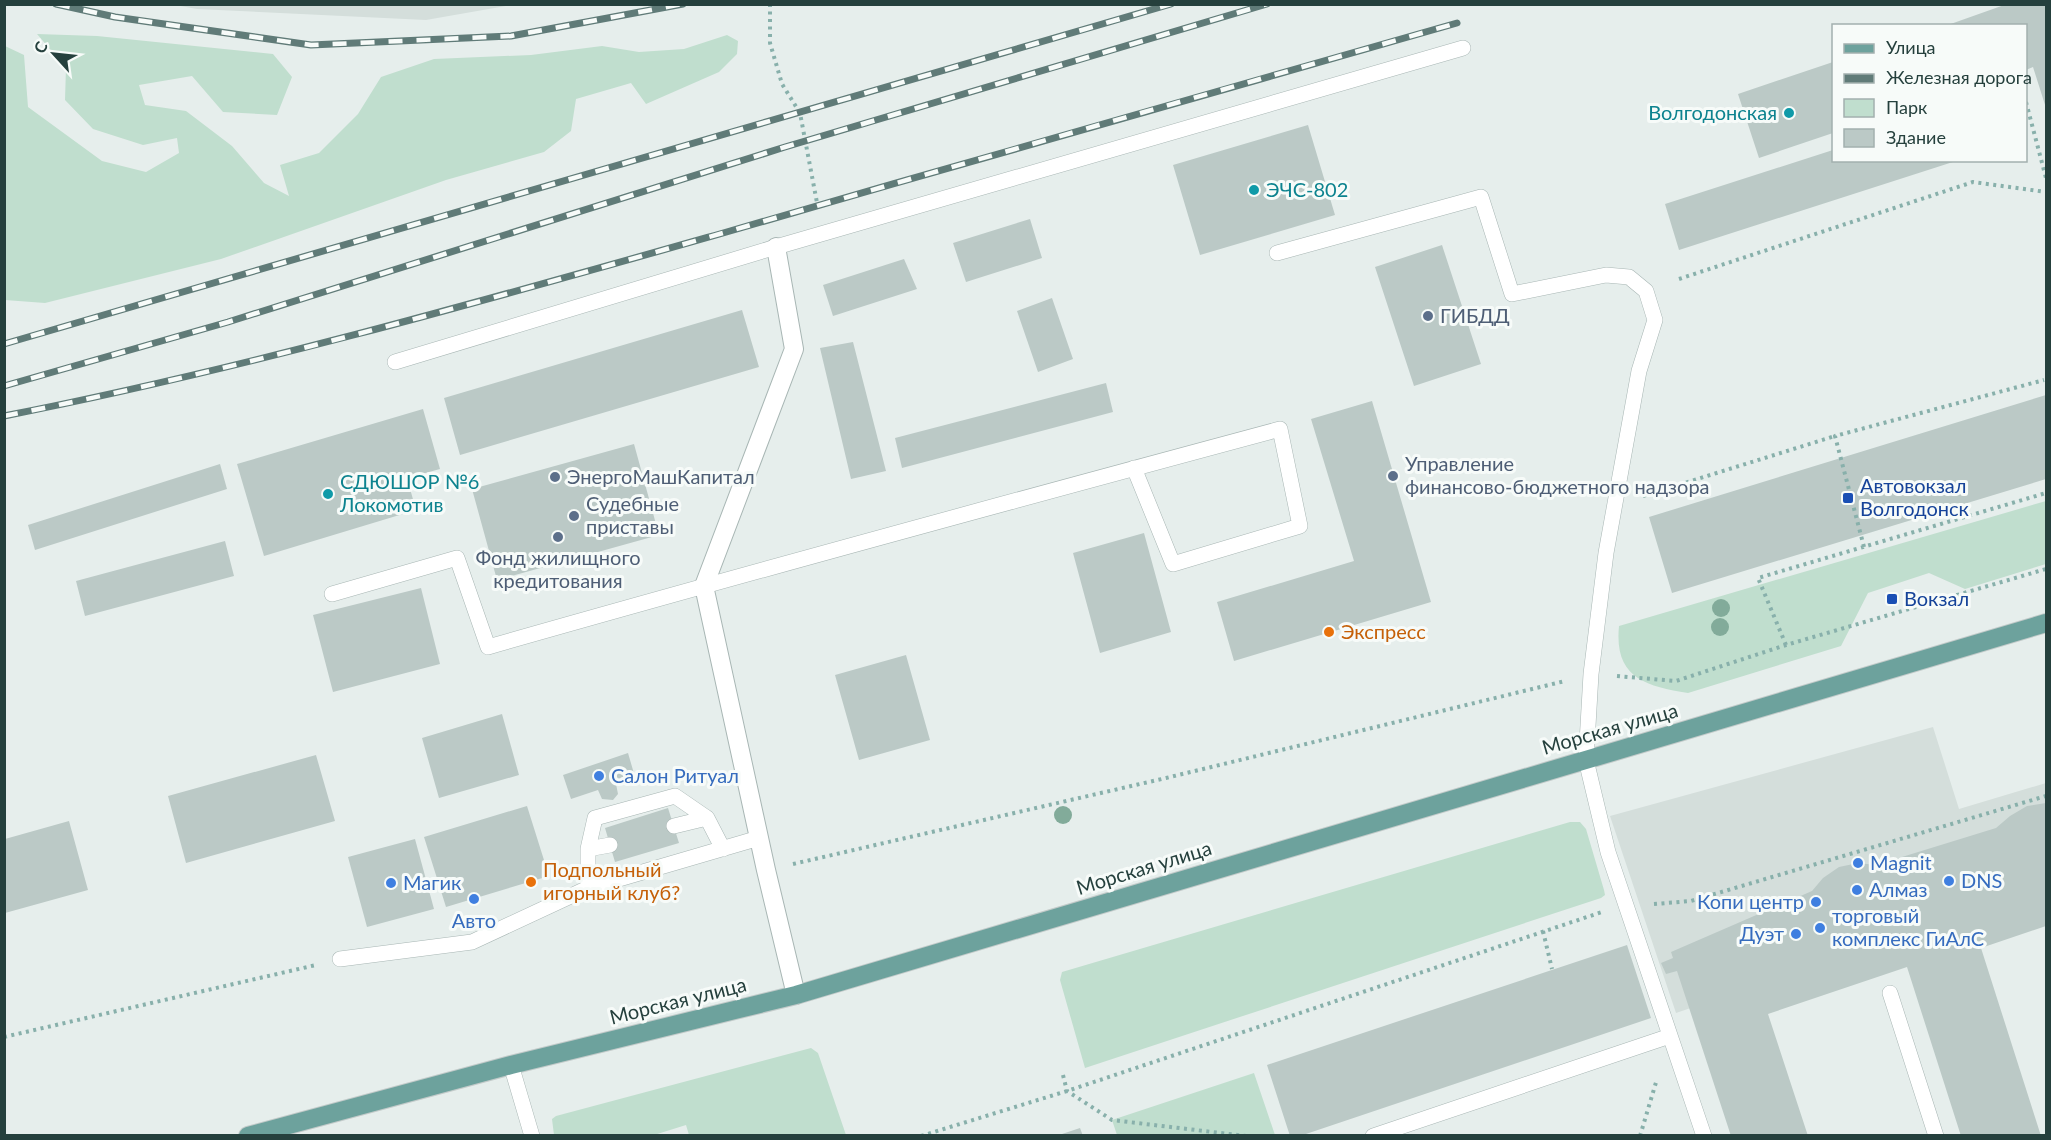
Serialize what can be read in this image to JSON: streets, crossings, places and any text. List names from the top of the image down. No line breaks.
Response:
{"streets":{"main road":["Морская улица"]},"places":{"other":["Волгодонская","ЭЧС-802","ГИБДД","Управление финансово-бюджетного надзора","ЭнергоМашКапитал","СДЮШОР №6 Локомотив","Судебные приставы","Фонд жилищного кредитования","Экспресс","Салон Ритуал","Magnit","DNS","Подпольный игорный клуб?","Магик","Алмаз","Авто","Копи центр","торговый комплекс ГиАлС","Дуэт"],"transit":["Автовокзал Волгодонск","Вокзал"]},"legend":["Улица","Железная дорога","Парк","Здание"],"north":"top left"}
